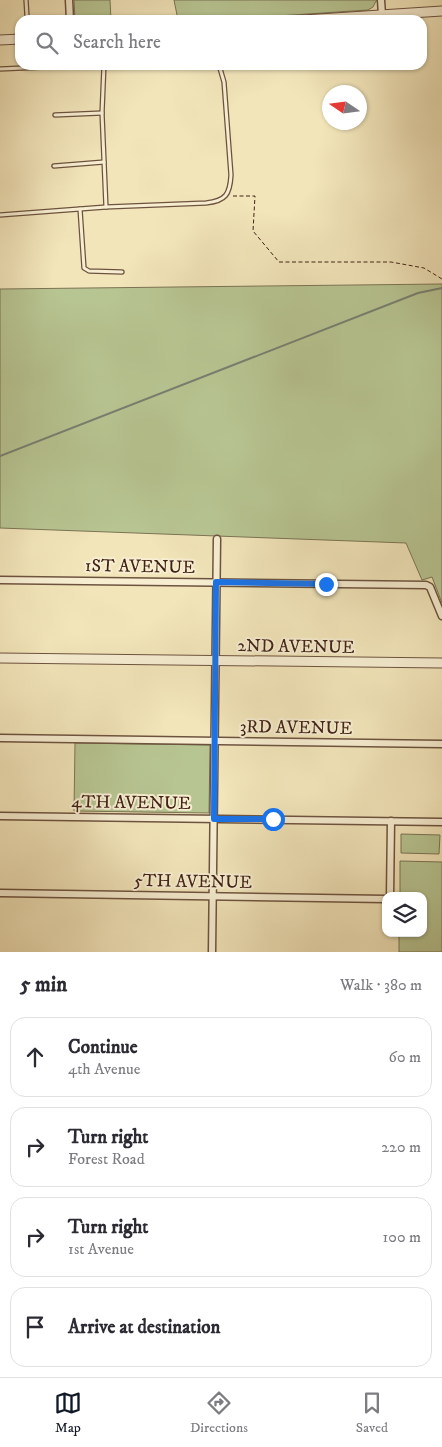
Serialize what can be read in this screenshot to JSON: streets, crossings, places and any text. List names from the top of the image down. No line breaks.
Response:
{"streets":{"street":["1ST AVENUE","2ND AVENUE","3RD AVENUE","4TH AVENUE","5TH AVENUE"]},"north":"left","page":{"search":"Search here","heading":["5 min","Walk · 380 m"],"list":[["Continue","4th Avenue","60 m"],["Turn right","Forest Road","220 m"],["Turn right","1st Avenue","100 m"],"Arrive at destination"],"nav":["Map","Directions","Saved"]}}
